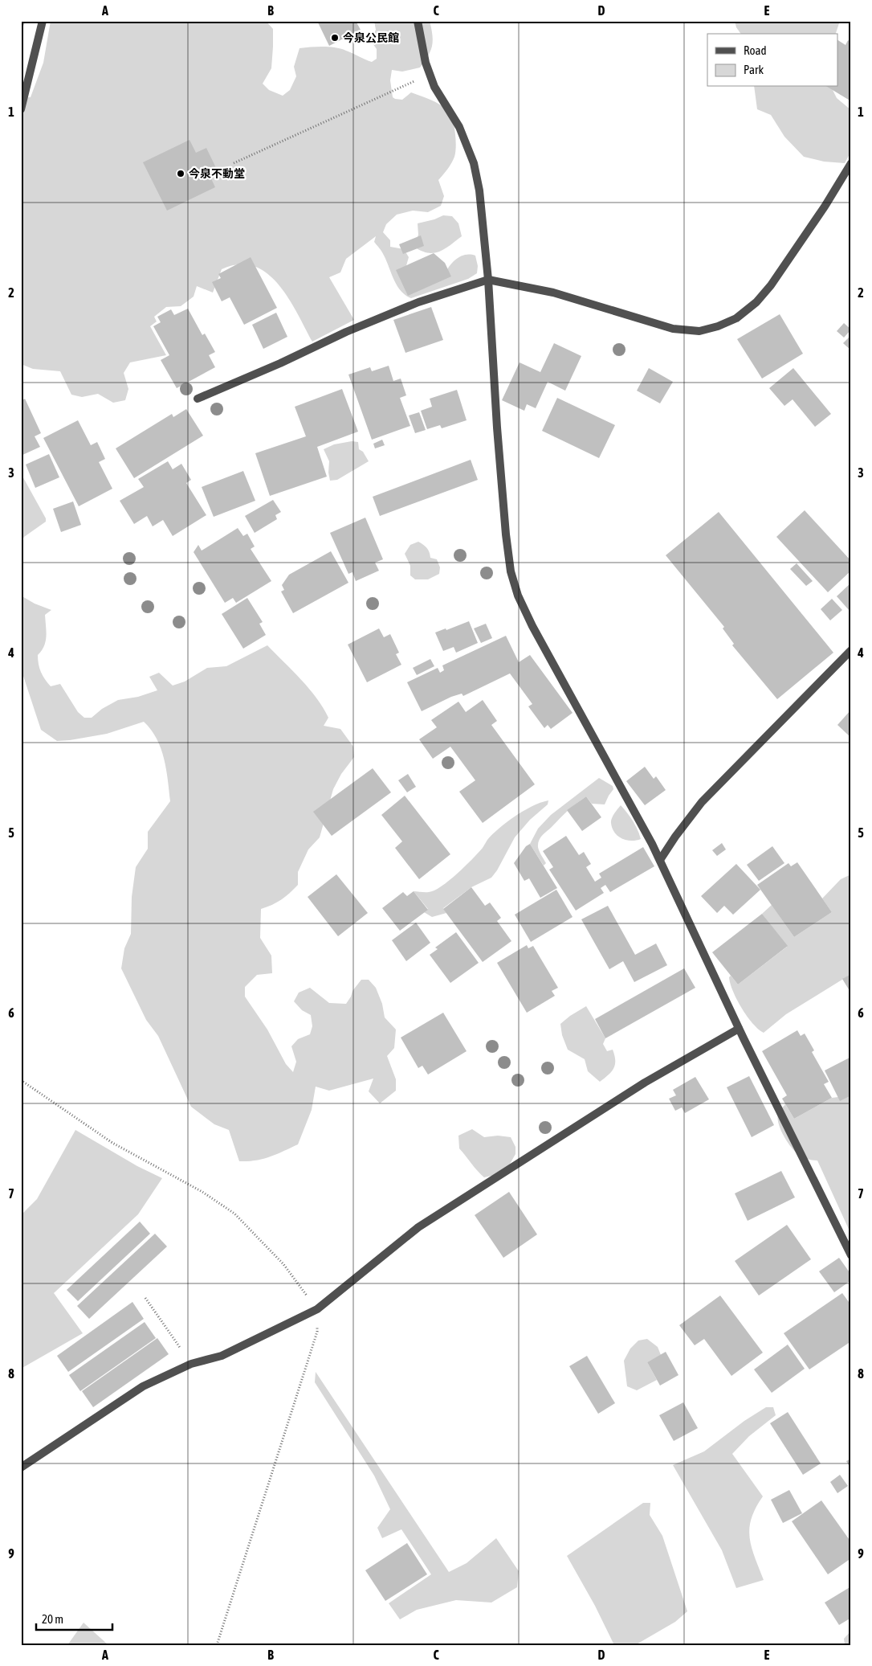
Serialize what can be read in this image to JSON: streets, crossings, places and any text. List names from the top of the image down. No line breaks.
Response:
{"places":["今泉公民館","今泉不動堂"],"legend":["Road","Park"],"scale_bar":"20 m","grid":{"columns":["A","B","C","D","E"],"rows":["1","2","3","4","5","6","7","8","9"]}}
